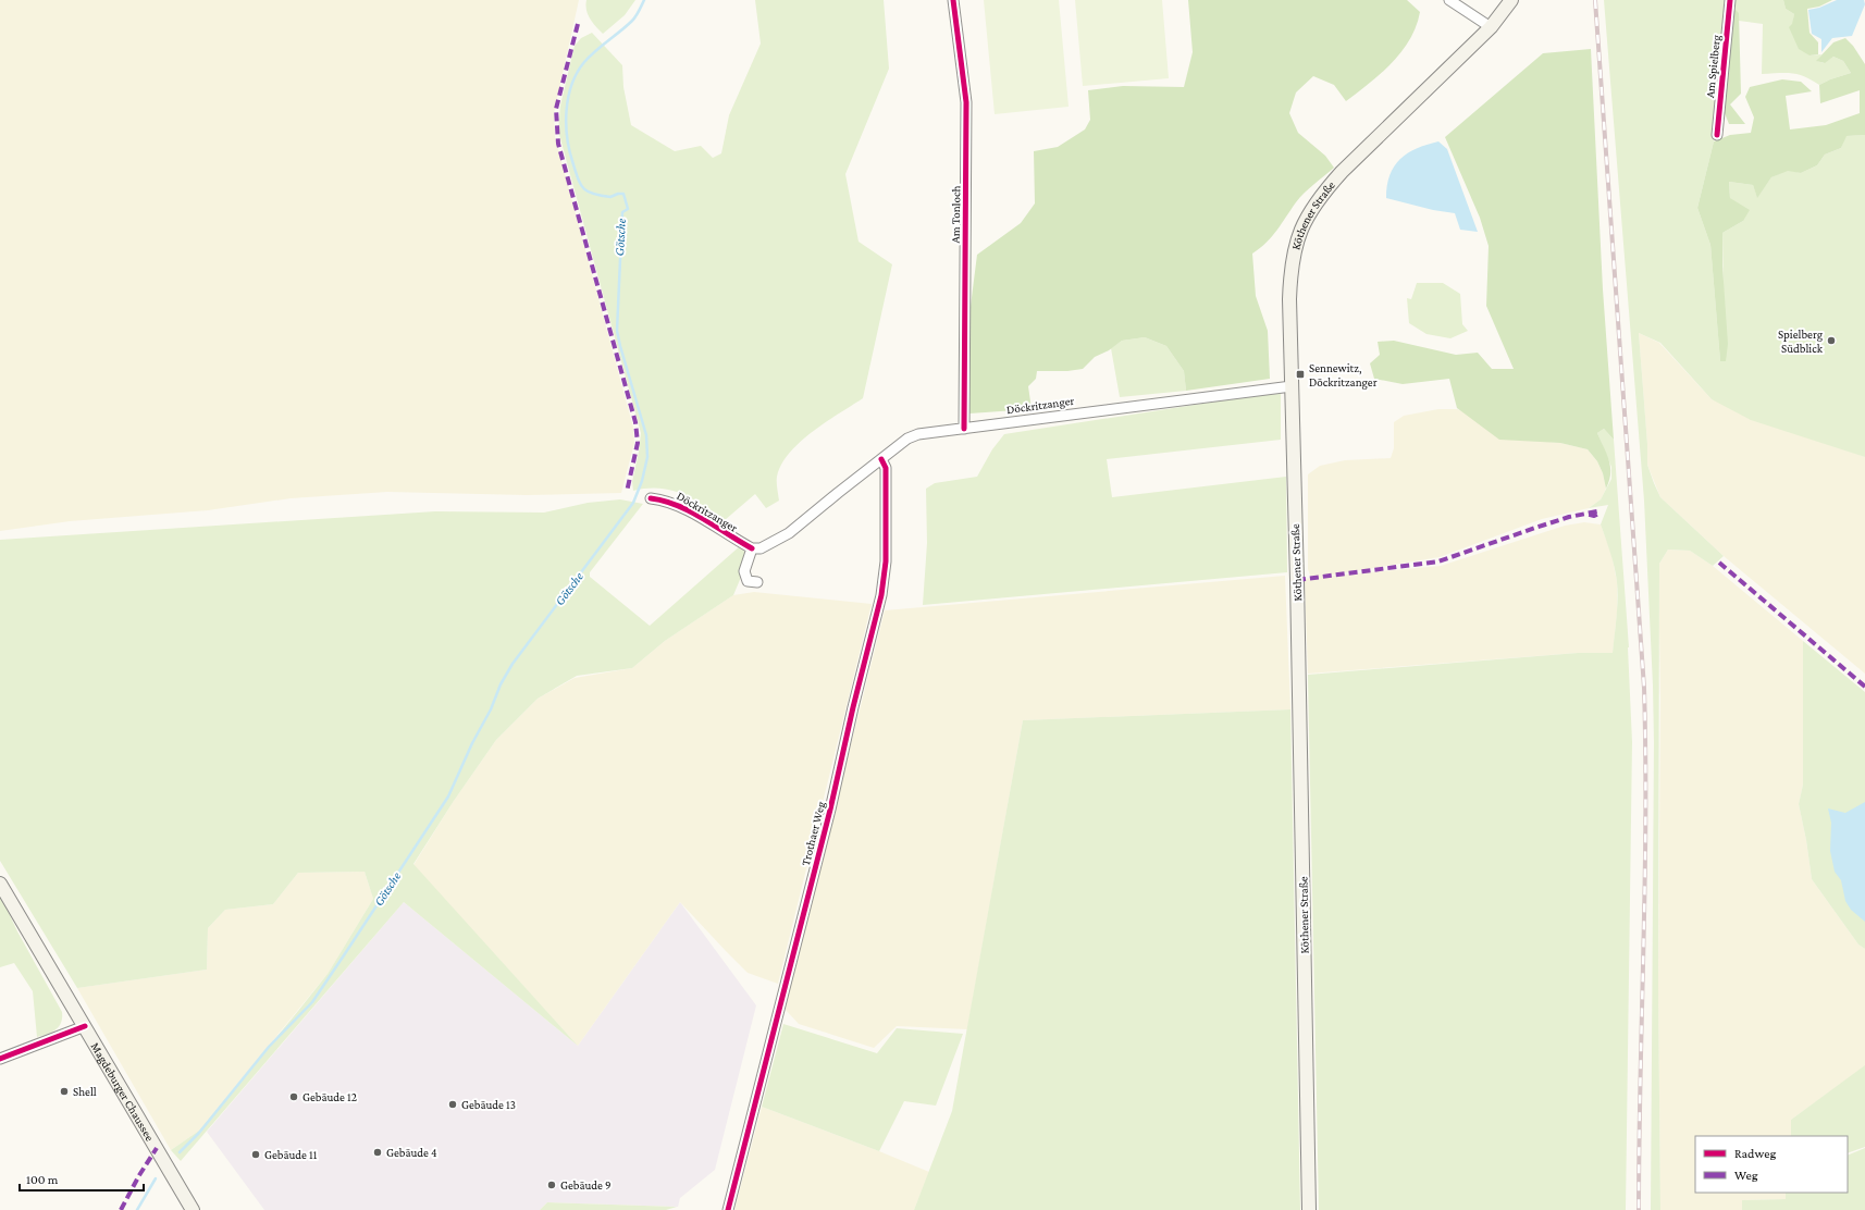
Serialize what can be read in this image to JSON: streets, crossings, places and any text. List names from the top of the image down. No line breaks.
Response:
{"streets":{"main road":["Köthener Straße","Magdeburger Chaussee"],"street":["Am Spielberg","Am Tonloch","Döckritzanger","Trothaer Weg"]},"crossings":[["Am Tonloch","Döckritzanger"],["Köthener Straße","Döckritzanger"],["Döckritzanger","Trothaer Weg"]],"water":["Götsche"],"places":{"other":["Spielberg Südblick","Shell","Gebäude 12","Gebäude 13","Gebäude 4","Gebäude 11","Gebäude 9"],"transit":["Sennewitz, Döckritzanger"]},"legend":["Radweg","Weg"],"scale_bar":"100 m"}
